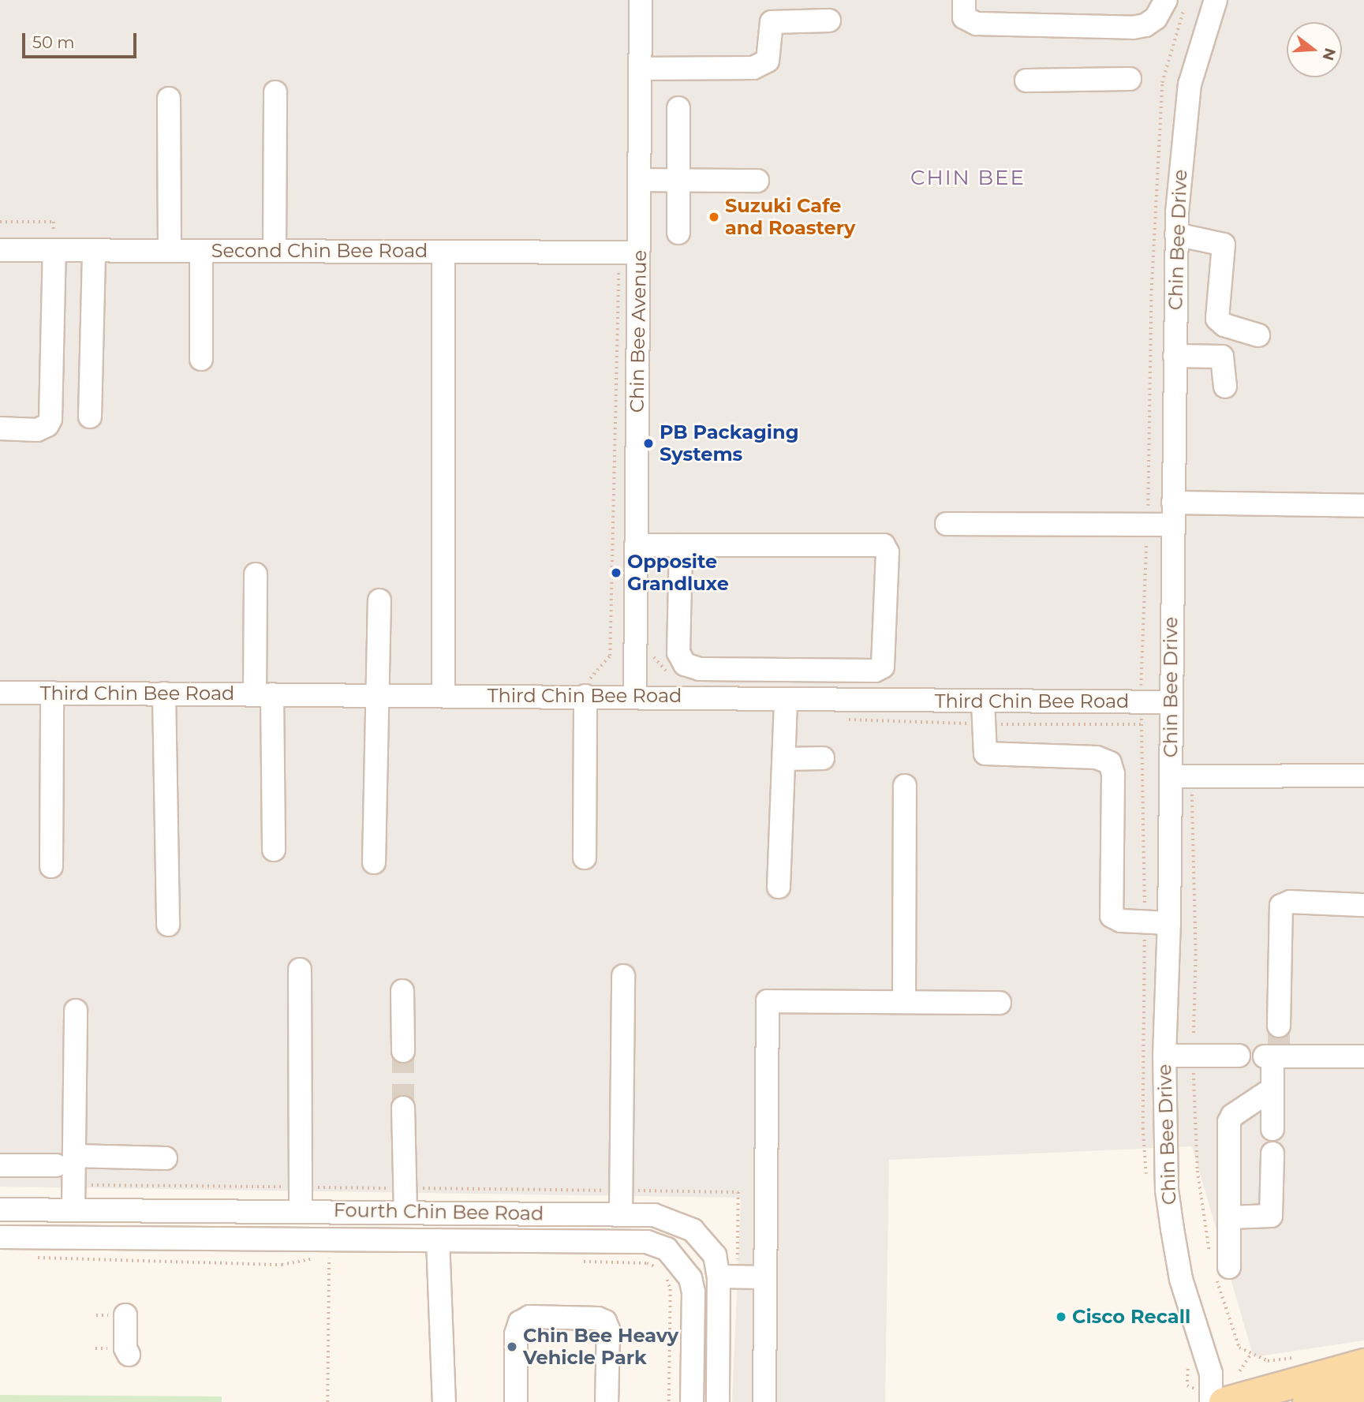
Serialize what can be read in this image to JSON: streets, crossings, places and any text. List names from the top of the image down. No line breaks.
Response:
{"streets":{"street":["Chin Bee Drive","Second Chin Bee Road","Chin Bee Avenue","Third Chin Bee Road","Fourth Chin Bee Road"]},"crossings":[["Chin Bee Drive","Third Chin Bee Road"],["Second Chin Bee Road","Chin Bee Avenue"],["Chin Bee Avenue","Third Chin Bee Road"]],"districts":["CHIN BEE"],"places":["Suzuki Cafe and Roastery","PB Packaging Systems","Opposite Grandluxe","Cisco Recall","Chin Bee Heavy Vehicle Park"],"scale_bar":"50 m","north":"right"}
